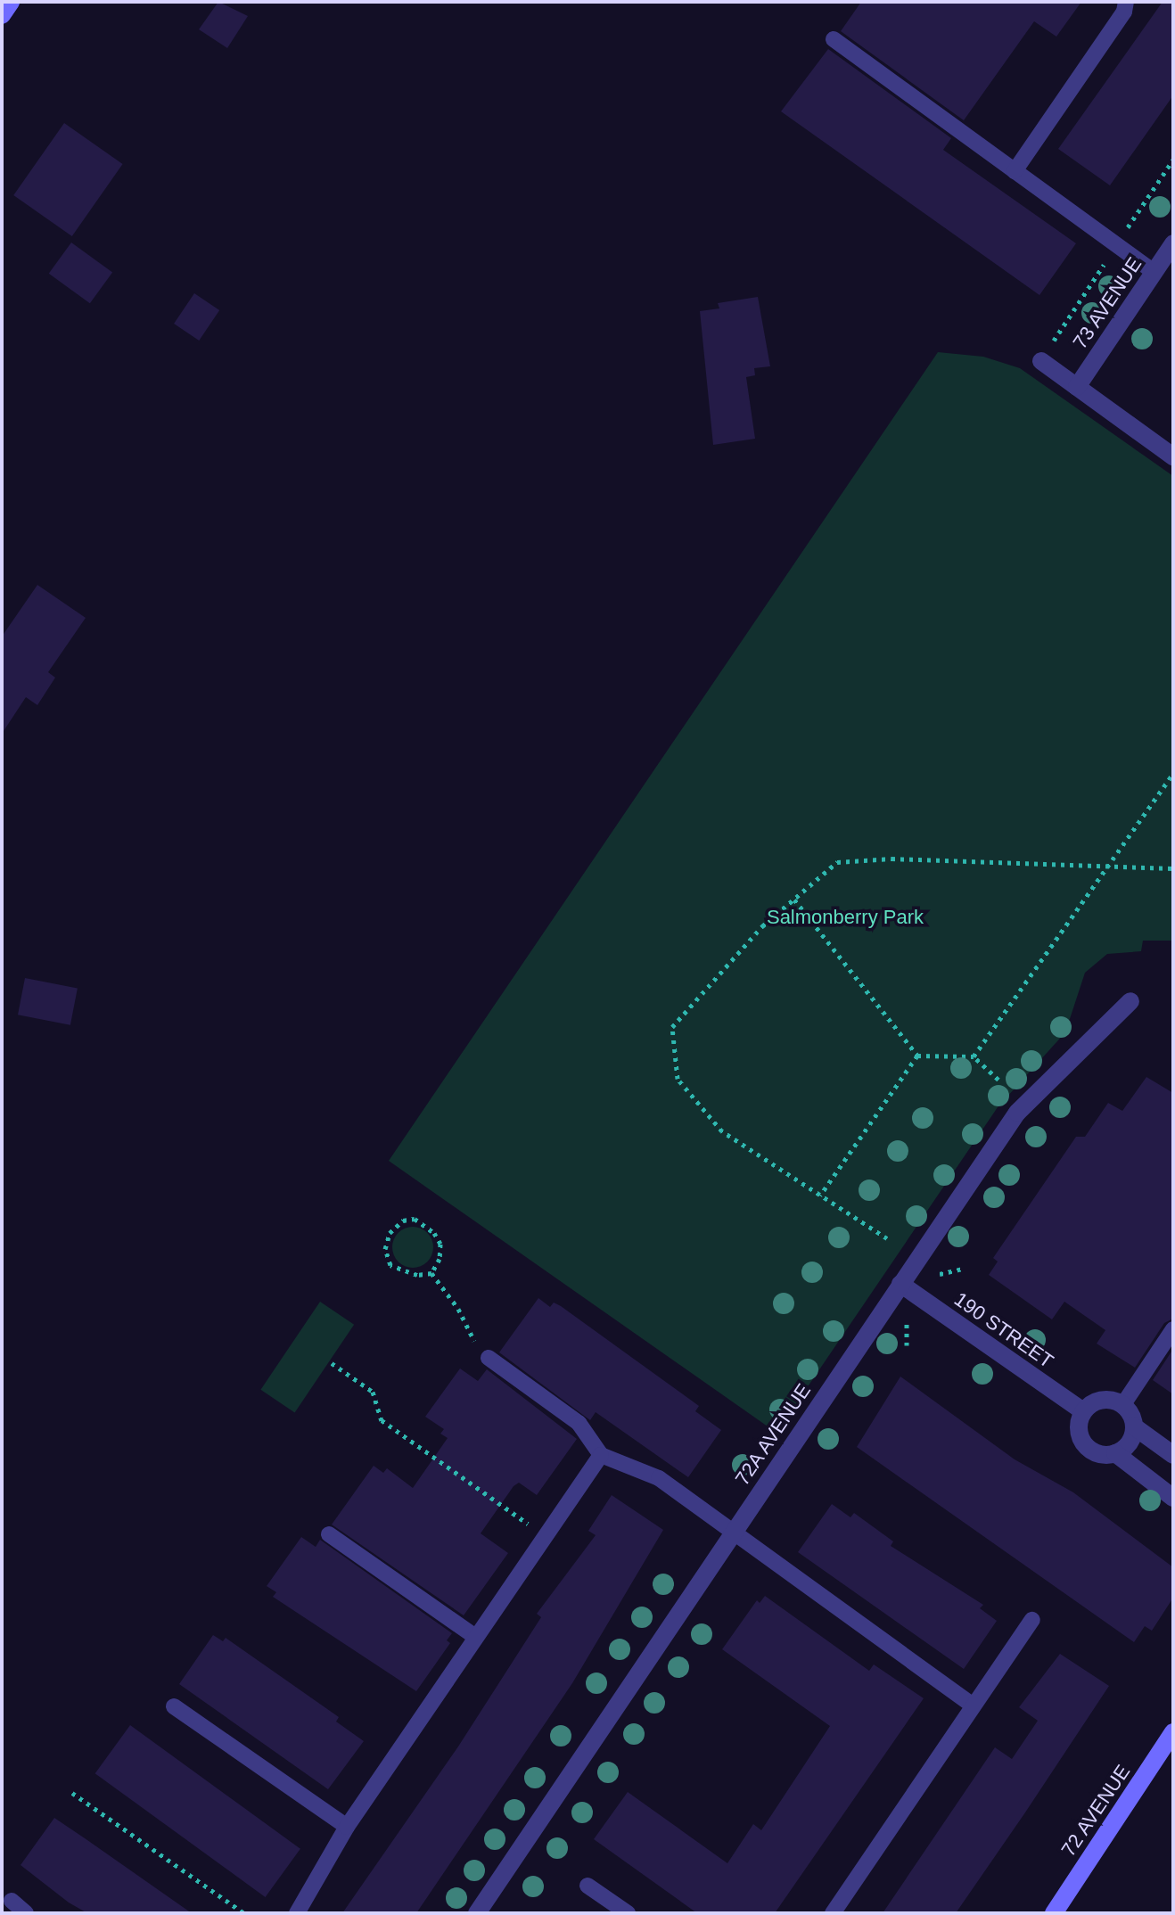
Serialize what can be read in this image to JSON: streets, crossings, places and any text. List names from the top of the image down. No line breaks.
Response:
{"streets":{"main road":["72 AVENUE"],"street":["73 AVENUE","190 STREET","72A AVENUE"]},"crossings":[["190 STREET","72A AVENUE"]],"parks":["Salmonberry Park"]}
